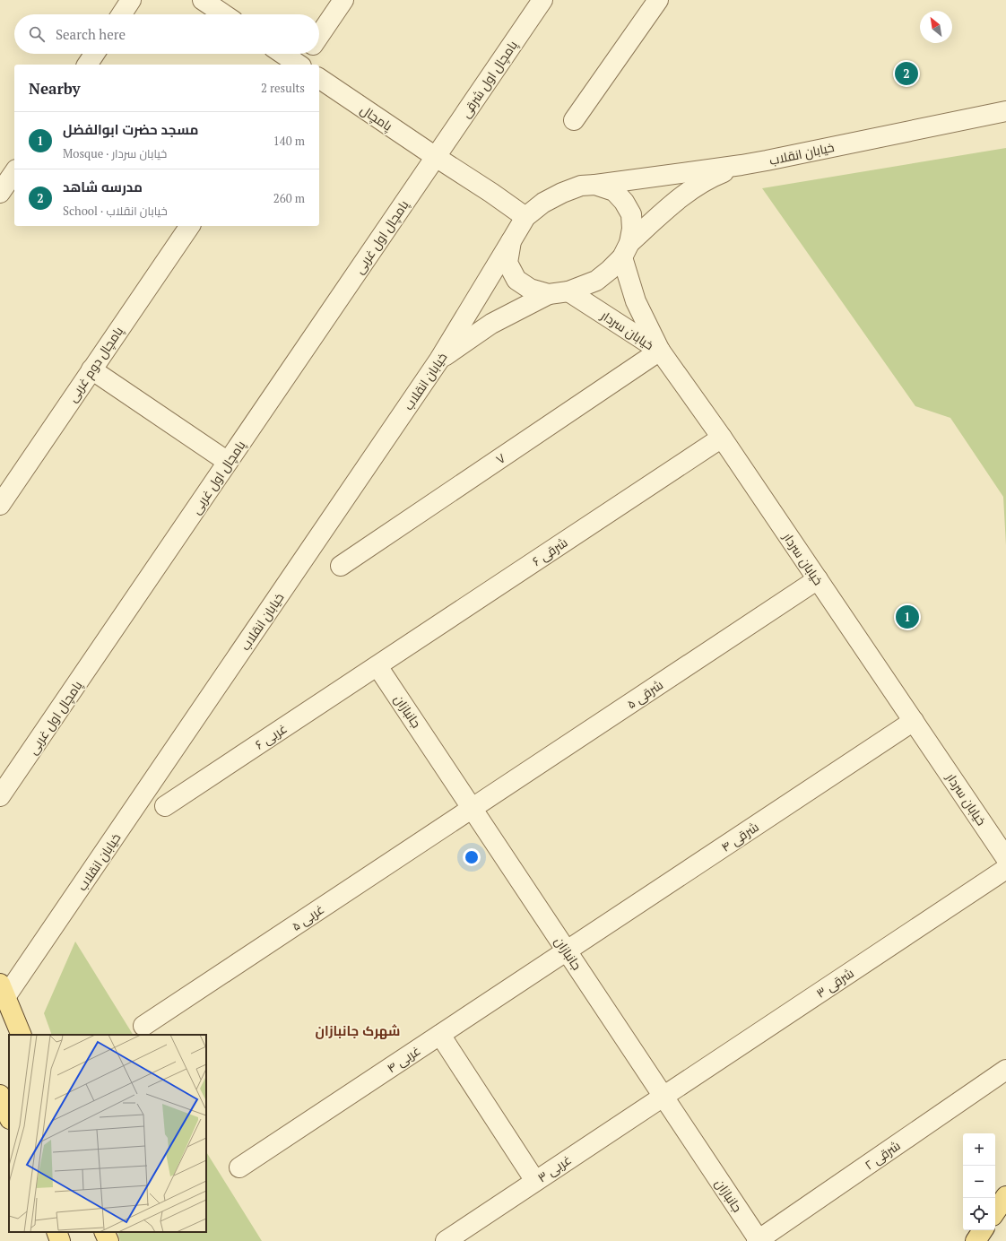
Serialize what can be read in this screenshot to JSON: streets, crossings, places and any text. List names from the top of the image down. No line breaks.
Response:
{"streets":{"street":["پامچال اول شرقی","پامچال","خیابان انقلاب","پامچال اول غربی","خیابان سردار","پامچال دوم غربی","۷","۶ شرقی","۵ شرقی","جانبازان","۶ غربی","۴ شرقی","۵ غربی","۳ شرقی","۴ غربی","۲ شرقی","۳ غربی"]},"crossings":[["پامچال اول شرقی","پامچال"],["پامچال اول شرقی","پامچال اول غربی"],["پامچال","خیابان انقلاب"],["پامچال","پامچال اول غربی"],["پامچال","خیابان سردار"],["خیابان انقلاب","خیابان سردار"],["خیابان سردار","۷"],["خیابان سردار","۶ شرقی"],["خیابان سردار","۵ شرقی"],["خیابان سردار","۴ شرقی"],["۶ شرقی","جانبازان"],["۶ شرقی","۶ غربی"],["۵ شرقی","جانبازان"],["۵ شرقی","۵ غربی"],["جانبازان","۶ غربی"],["جانبازان","۴ شرقی"],["جانبازان","۵ غربی"],["جانبازان","۳ شرقی"],["جانبازان","۴ غربی"],["جانبازان","۲ شرقی"],["جانبازان","۳ غربی"],["۴ شرقی","۴ غربی"],["۳ شرقی","۳ غربی"]],"districts":["شهرک جانبازان"],"north":"top left","page":{"search":"Search here","pins":["2","1"],"heading":["Nearby","2 results"],"list":[{"mark":"1","name":"مسجد حضرت ابوالفضل","note":"Mosque · خیابان سردار","value":"140 m"},{"mark":"2","name":"مدرسه شاهد","note":"School · خیابان انقلاب","value":"260 m"}],"map_buttons":["+","−"]}}
